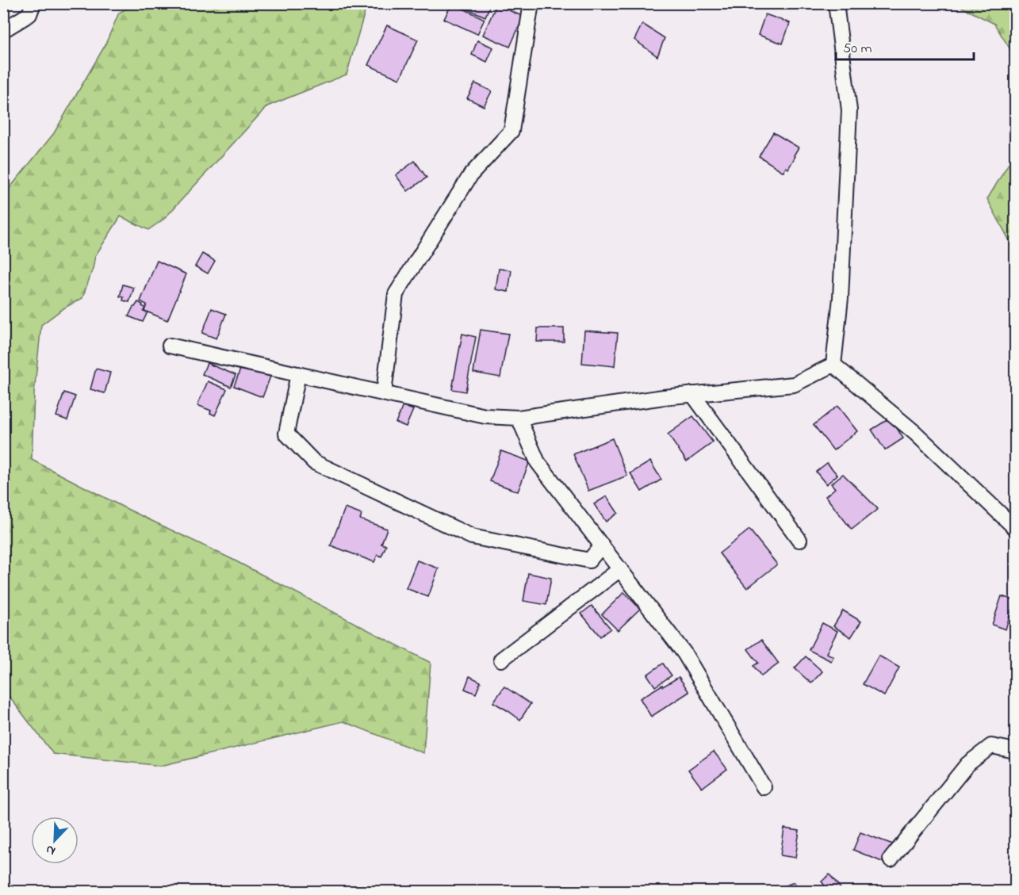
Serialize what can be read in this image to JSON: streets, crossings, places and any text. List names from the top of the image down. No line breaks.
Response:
{"scale_bar":"50 m","north":"bottom left"}
